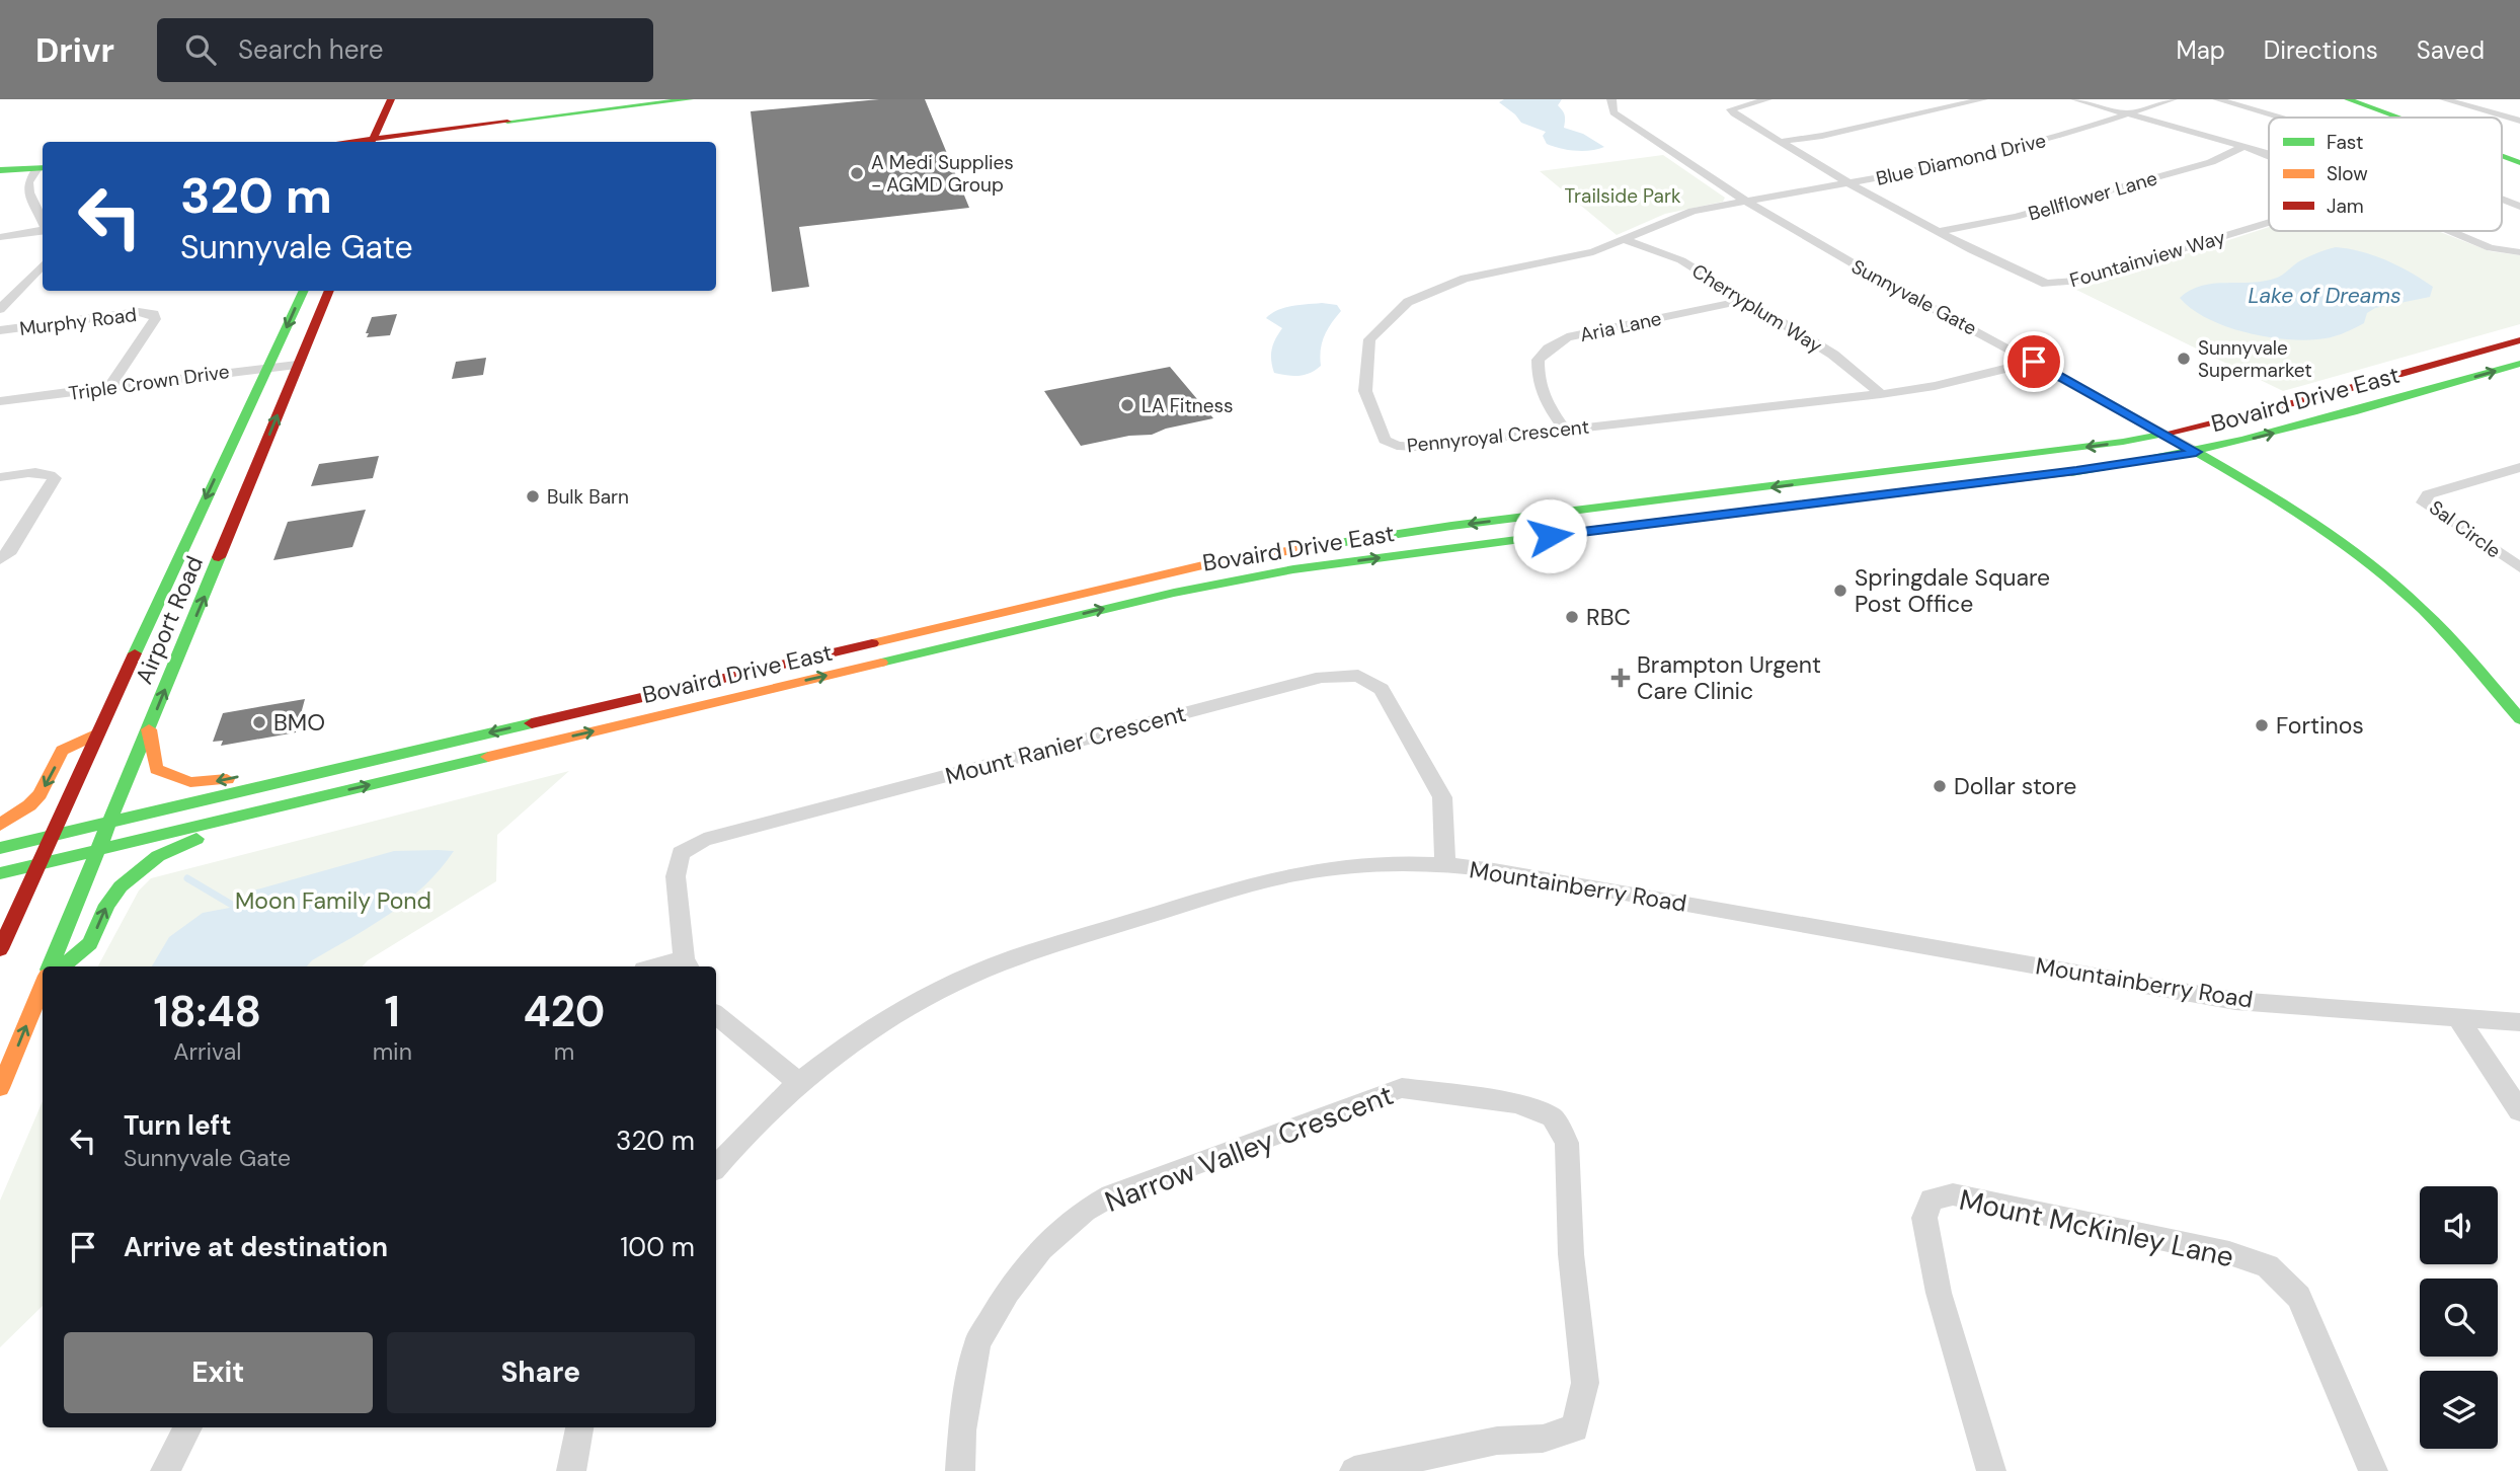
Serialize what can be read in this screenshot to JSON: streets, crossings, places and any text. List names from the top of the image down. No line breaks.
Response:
{"streets":{"main road":["Bovaird Drive East","Airport Road"],"street":["Blue Diamond Drive","Bellflower Lane","Fountainview Way","Sunnyvale Gate","Cherryplum Way","Murphy Road","Aria Lane","Triple Crown Drive","Pennyroyal Crescent","Sal Circle","Mount Ranier Crescent","Mountainberry Road","Narrow Valley Crescent","Mount McKinley Lane"]},"crossings":[["Blue Diamond Drive","Fountainview Way"],["Blue Diamond Drive","Sunnyvale Gate"],["Blue Diamond Drive","Pennyroyal Crescent"],["Bellflower Lane","Fountainview Way"],["Sunnyvale Gate","Bovaird Drive East"],["Sunnyvale Gate","Pennyroyal Crescent"],["Cherryplum Way","Aria Lane"],["Cherryplum Way","Pennyroyal Crescent"],["Murphy Road","Triple Crown Drive"],["Aria Lane","Pennyroyal Crescent"],["Triple Crown Drive","Airport Road"],["Bovaird Drive East","Airport Road"],["Mount Ranier Crescent","Mountainberry Road"]],"water":["Lake of Dreams"],"parks":["Trailside Park","Moon Family Pond"],"places":{"other":["A Medi Supplies - AGMD Group","Sunnyvale Supermarket","LA Fitness","Bulk Barn","Springdale Square Post Office","RBC","BMO","Fortinos","Dollar store"],"health":["Brampton Urgent Care Clinic"]},"legend":["Fast","Slow","Jam"],"page":{"header":"Drivr","search":"Search here","nav":["Map","Directions","Saved"],"turn":["320 m","Sunnyvale Gate"],"eta":["18:48","Arrival","1","min","420","m"],"list":[{"name":"Turn left","note":"Sunnyvale Gate","value":"320 m"},{"name":"Arrive at destination","value":"100 m"}],"buttons":["Exit","Share"]}}
